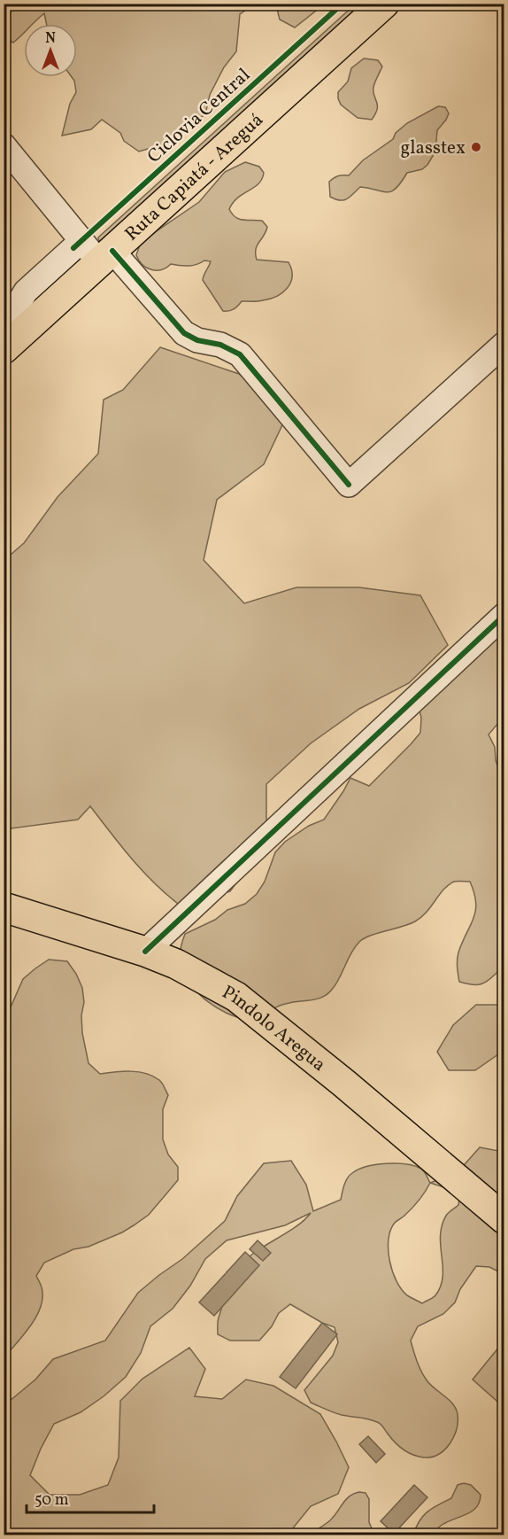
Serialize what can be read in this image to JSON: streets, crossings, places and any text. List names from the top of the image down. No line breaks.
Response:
{"streets":{"main road":["Ruta Capiatá - Areguá","Pindolo Aregua"],"cycle path":["Ciclovia Central"]},"places":["glasstex"],"scale_bar":"50 m","north":"top"}
